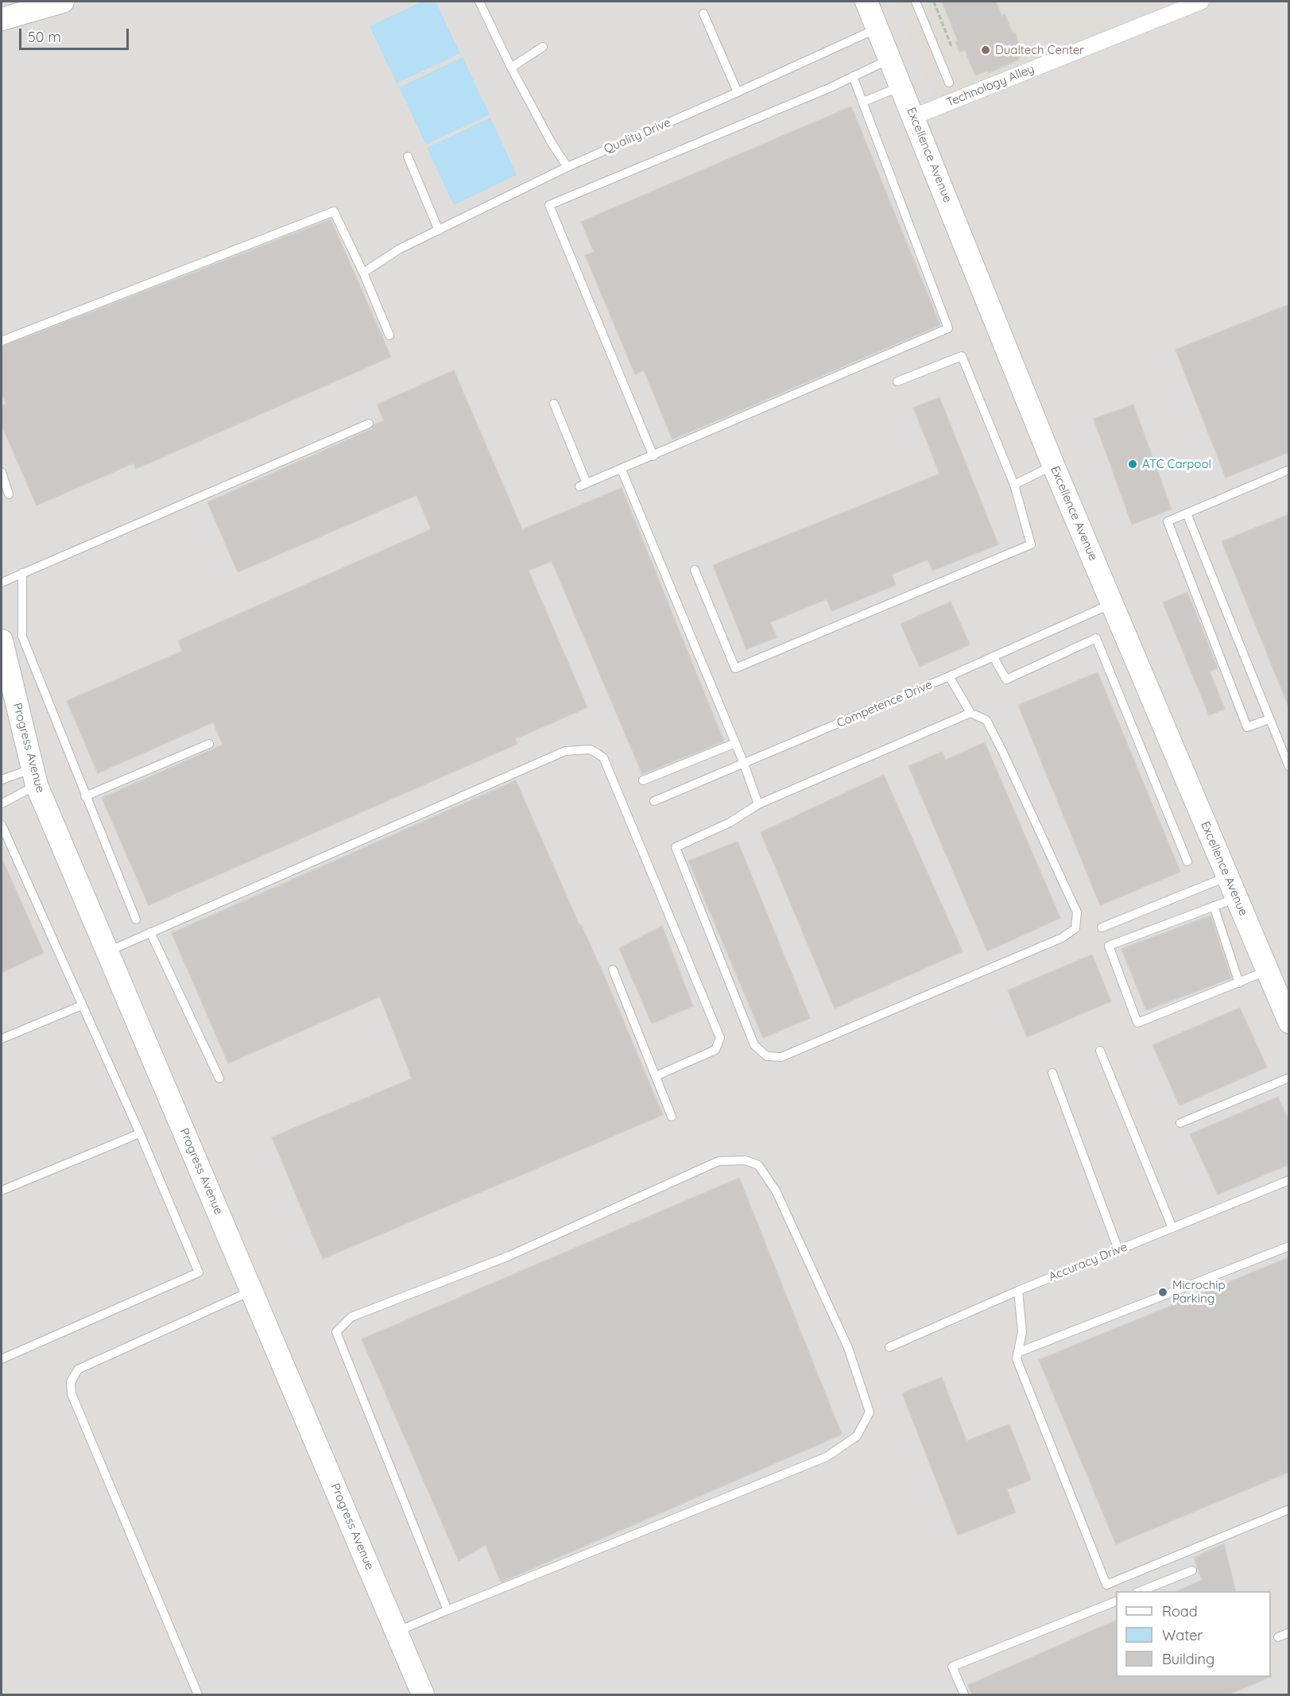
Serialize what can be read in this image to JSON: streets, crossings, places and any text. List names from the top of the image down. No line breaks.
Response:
{"streets":{"street":["Technology Alley","Excellence Avenue","Progress Avenue"],"lane":["Quality Drive","Competence Drive","Accuracy Drive"]},"crossings":[["Technology Alley","Excellence Avenue"],["Quality Drive","Excellence Avenue"],["Excellence Avenue","Competence Drive"]],"places":["Dualtech Center","ATC Carpool","Microchip Parking"],"legend":["Road","Water","Building"],"scale_bar":"50 m"}
